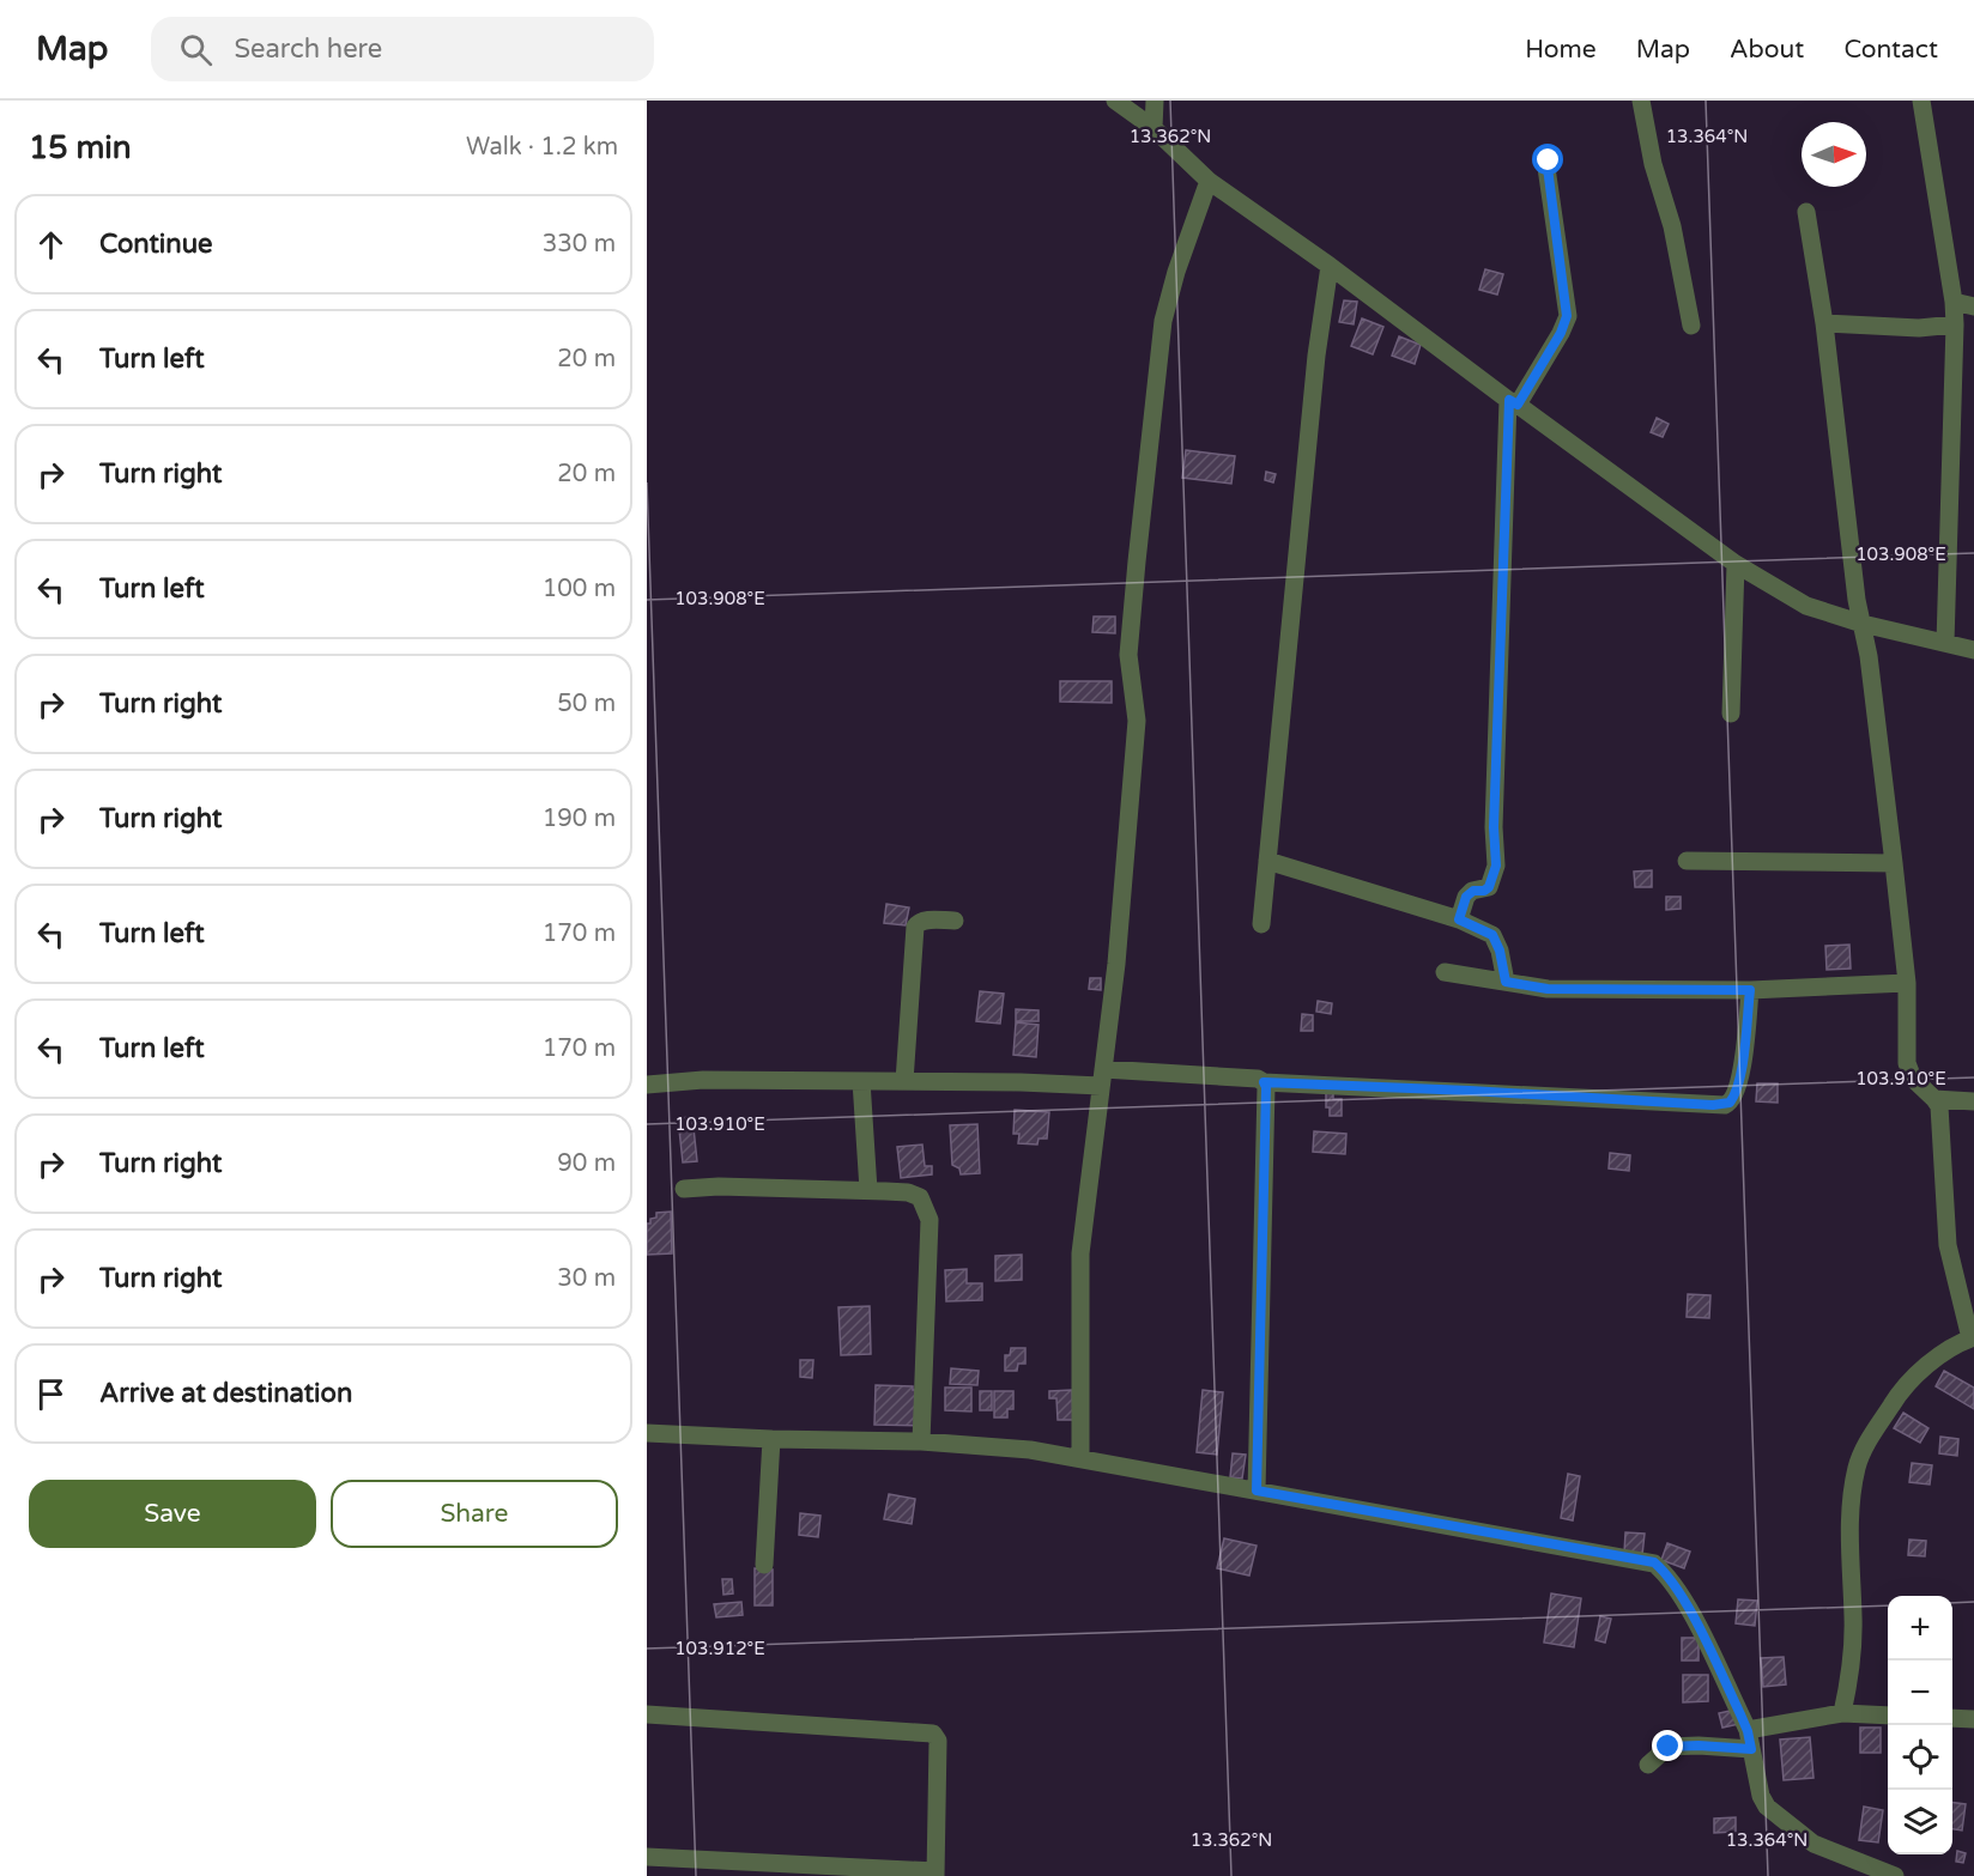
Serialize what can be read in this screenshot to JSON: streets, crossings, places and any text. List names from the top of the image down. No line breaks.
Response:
{"north":"right","page":{"header":"Map","search":"Search here","nav":["Home","Map","About","Contact"],"heading":["15 min","Walk · 1.2 km"],"list":[["Continue","330 m"],["Turn left","20 m"],["Turn right","20 m"],["Turn left","100 m"],["Turn right","50 m"],["Turn right","190 m"],["Turn left","170 m"],["Turn left","170 m"],["Turn right","90 m"],["Turn right","30 m"],"Arrive at destination"],"buttons":["Save","Share"],"map_buttons":["+","−"]},"coordinates":["13.362°N","13.364°N","103.908°E","103.910°E","103.912°E"]}
